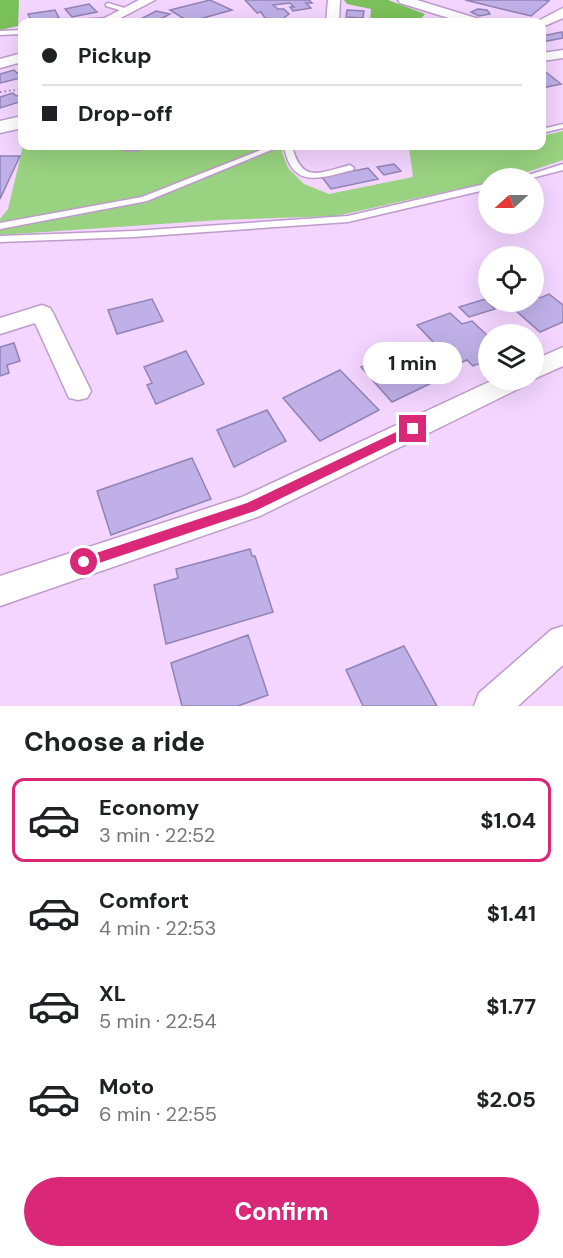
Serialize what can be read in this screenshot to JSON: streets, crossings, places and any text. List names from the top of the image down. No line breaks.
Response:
{"north":"left","page":{"banner":["Pickup","Drop-off"],"bubble":"1 min","heading":"Choose a ride","list":[{"name":"Economy","note":"3 min · 22:52","value":"$1.04"},{"name":"Comfort","note":"4 min · 22:53","value":"$1.41"},{"name":"XL","note":"5 min · 22:54","value":"$1.77"},{"name":"Moto","note":"6 min · 22:55","value":"$2.05"}],"buttons":"Confirm"}}
